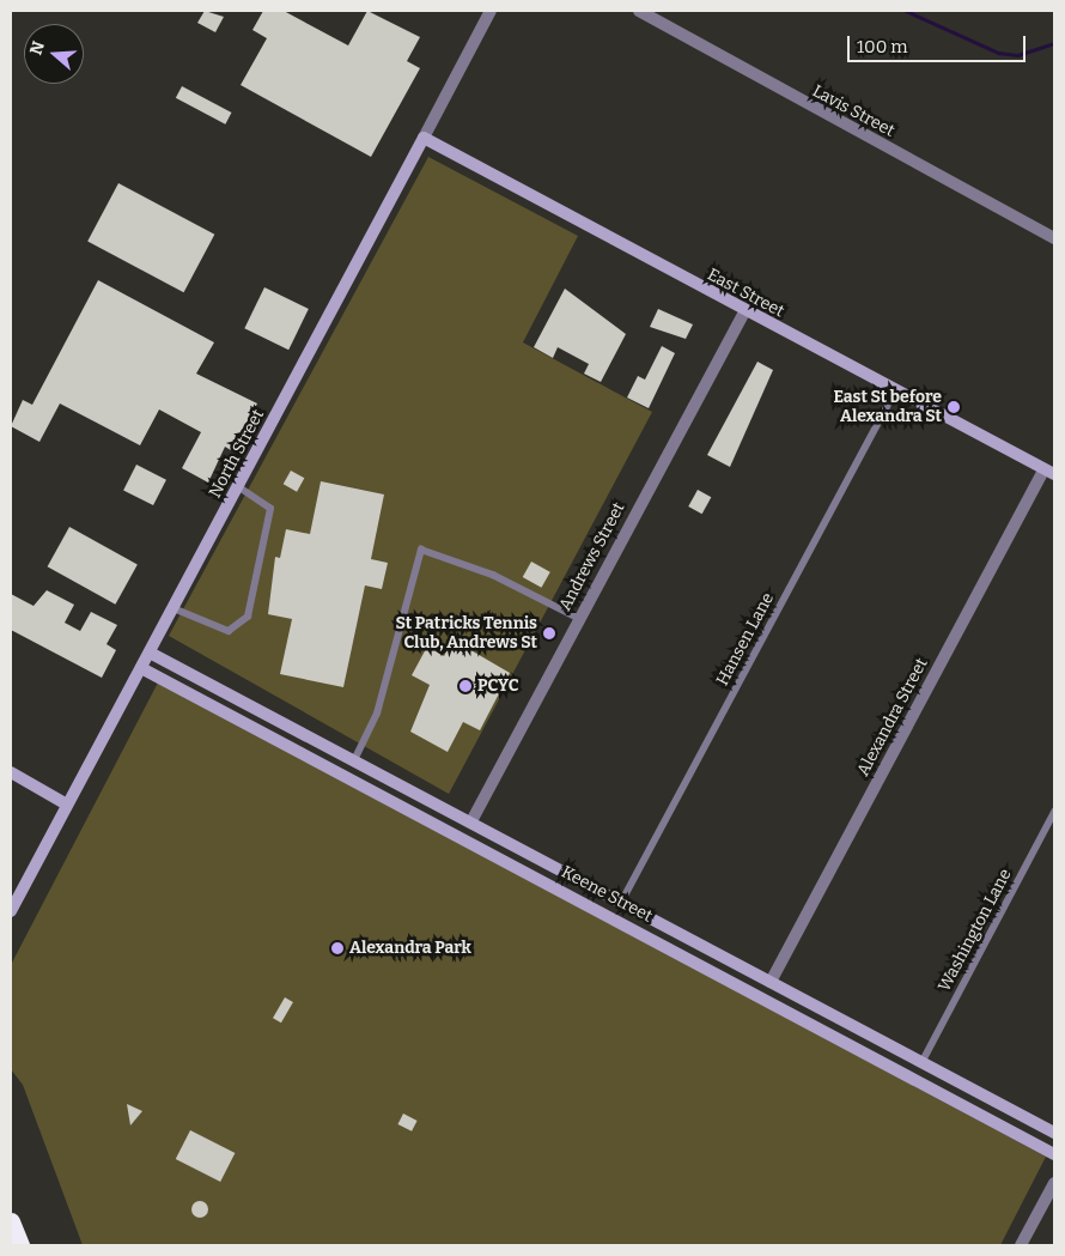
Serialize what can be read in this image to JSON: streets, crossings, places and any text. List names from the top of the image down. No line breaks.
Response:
{"streets":{"street":["Lavis Street","East Street","North Street","Andrews Street","Alexandra Street","Keene Street"],"lane":["Hansen Lane","Washington Lane"]},"crossings":[["East Street","North Street"],["East Street","Andrews Street"],["East Street","Hansen Lane"],["East Street","Alexandra Street"],["North Street","Keene Street"],["Andrews Street","Keene Street"],["Hansen Lane","Keene Street"],["Alexandra Street","Keene Street"],["Keene Street","Washington Lane"]],"places":["East St before Alexandra St","St Patricks Tennis Club, Andrews St","PCYC","Alexandra Park"],"scale_bar":"100 m","north":"left"}
